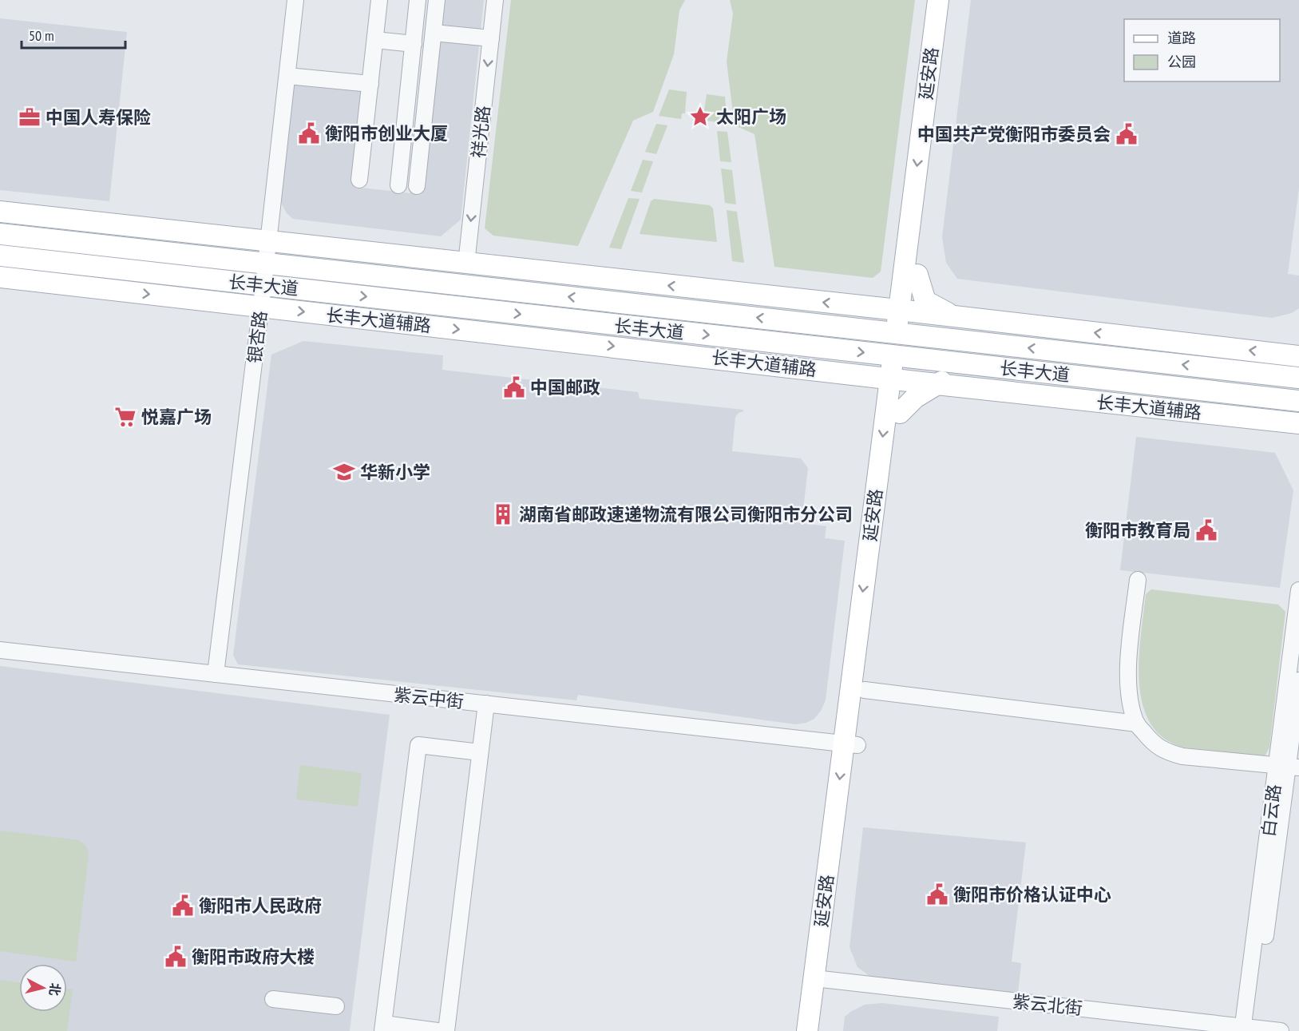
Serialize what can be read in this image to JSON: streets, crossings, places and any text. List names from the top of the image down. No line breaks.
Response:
{"streets":{"main road":["延安路","长丰大道","长丰大道辅路"],"street":["祥光路","银杏路","紫云中街","白云路","紫云北街"]},"crossings":[["延安路","长丰大道"],["延安路","长丰大道辅路"],["延安路","紫云中街"],["延安路","紫云北街"],["长丰大道","长丰大道辅路"],["长丰大道","银杏路"],["长丰大道辅路","银杏路"],["银杏路","紫云中街"],["白云路","紫云北街"]],"places":{"place":["太阳广场"],"office":["中国人寿保险"],"public building":["衡阳市创业大厦","中国共产党衡阳市委员会","中国邮政","衡阳市教育局","衡阳市价格认证中心","衡阳市人民政府","衡阳市政府大楼"],"supermarket":["悦嘉广场"],"school or university":["华新小学"],"building":["湖南省邮政速递物流有限公司衡阳市分公司"]},"legend":["道路","公园"],"scale_bar":"50 m","north":"right"}
